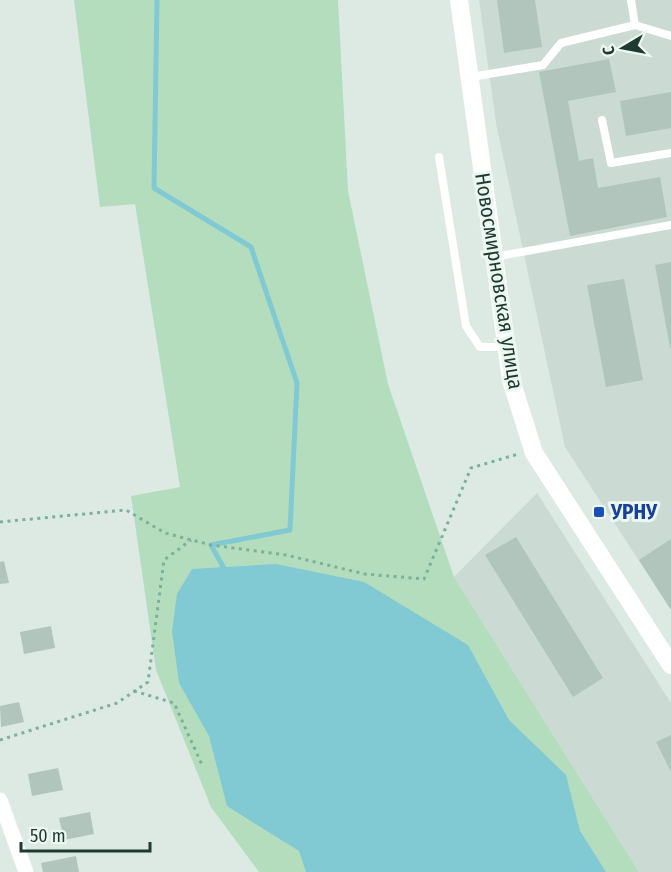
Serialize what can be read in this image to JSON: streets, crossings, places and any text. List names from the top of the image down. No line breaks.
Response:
{"streets":{"street":["Новосмирновская улица"]},"places":{"transit":["УРНУ"]},"scale_bar":"50 m","north":"left"}
